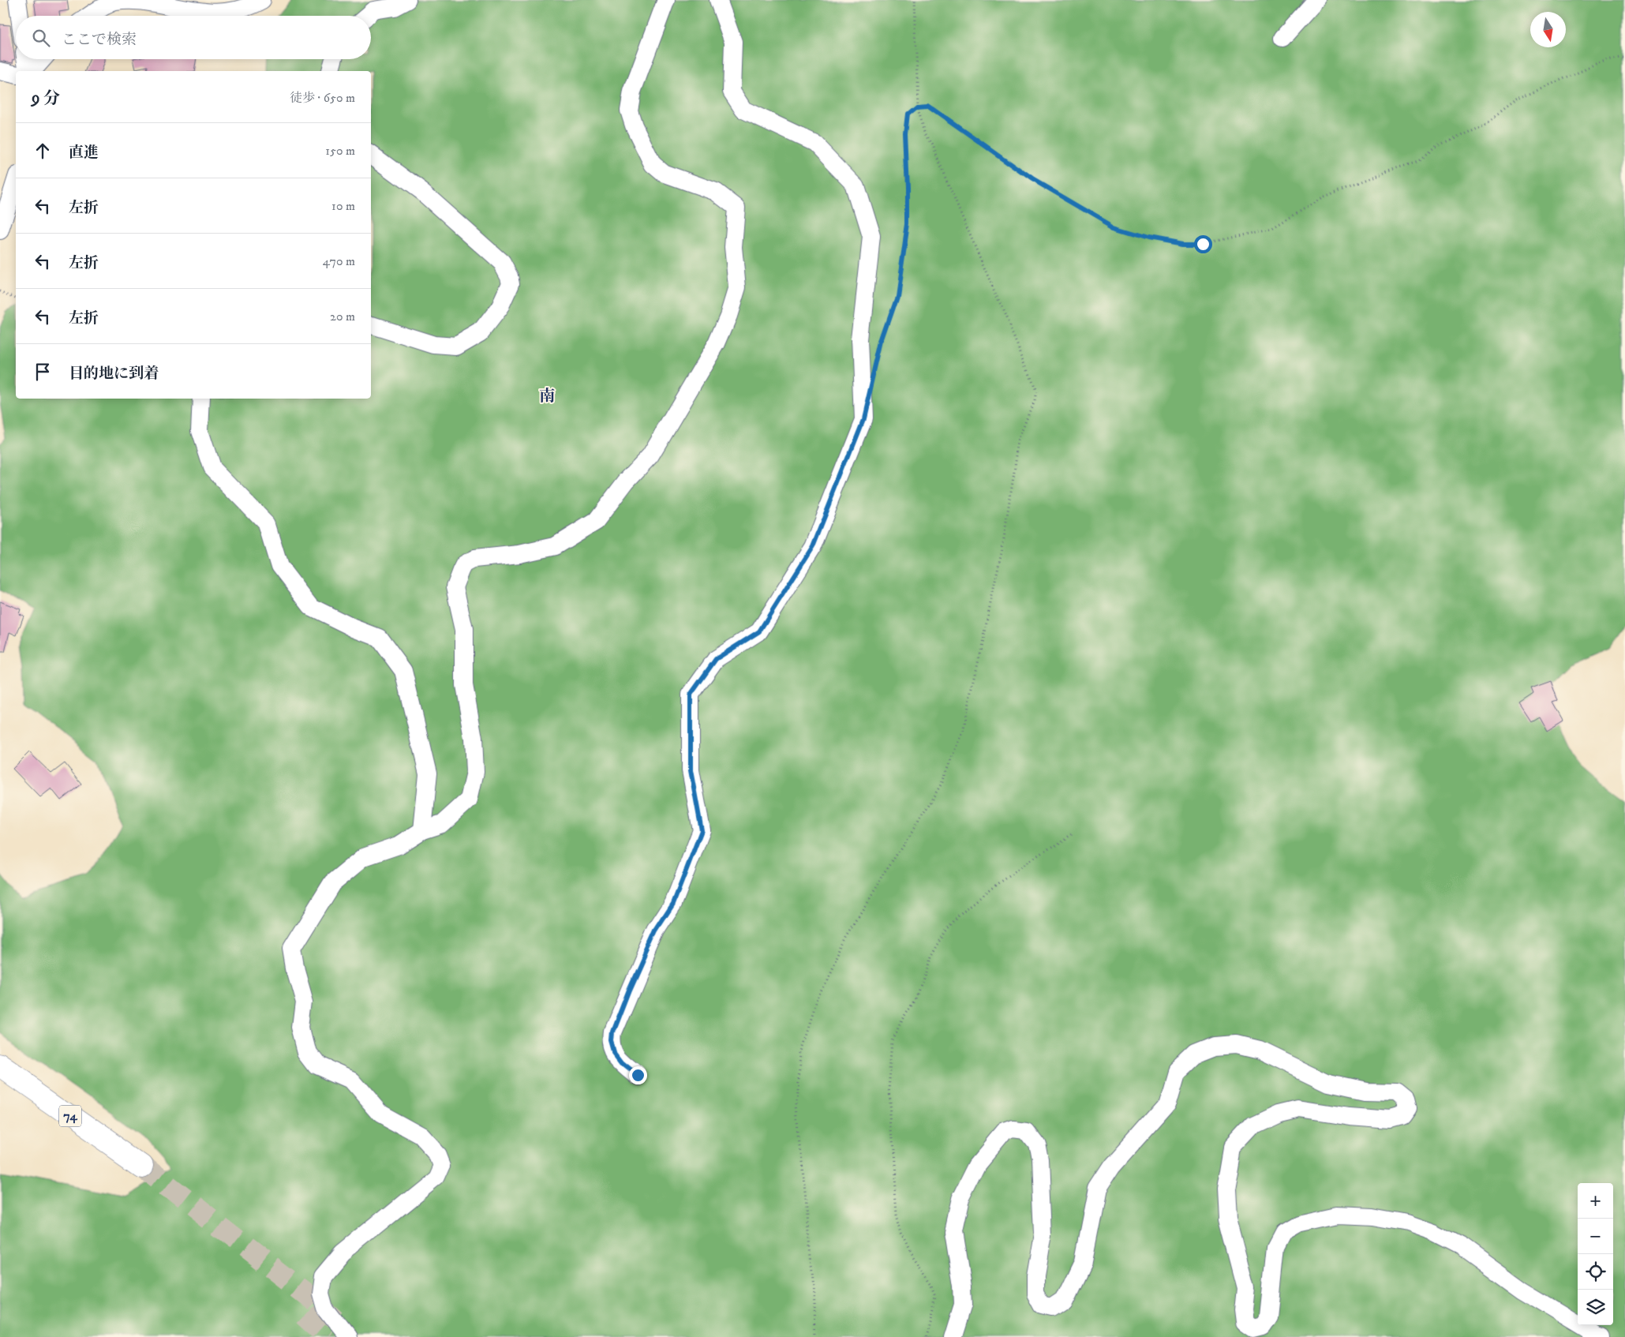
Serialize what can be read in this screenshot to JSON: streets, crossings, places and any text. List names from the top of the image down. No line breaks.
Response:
{"streets":{"highway":["74"]},"districts":["南"],"north":"bottom","page":{"search":"ここで検索","heading":["9 分","徒歩 · 650 m"],"list":[["直進","150 m"],["左折","10 m"],["左折","470 m"],["左折","20 m"],"目的地に到着"],"map_buttons":["+","−"]}}
